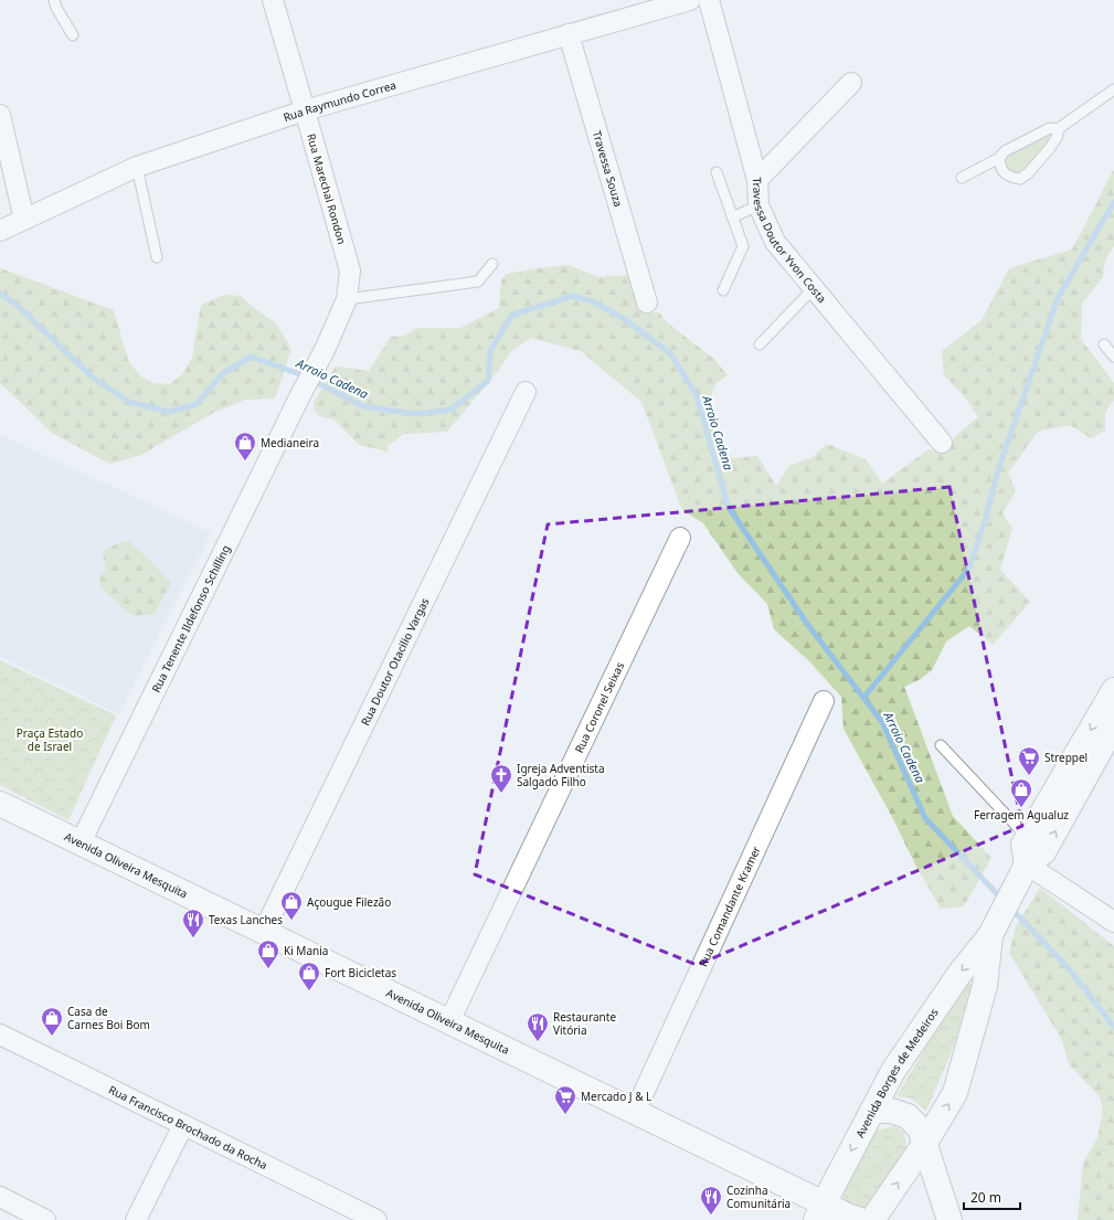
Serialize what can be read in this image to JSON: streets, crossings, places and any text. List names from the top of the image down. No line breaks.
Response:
{"streets":{"main road":["Avenida Oliveira Mesquita","Avenida Borges de Medeiros"],"street":["Rua Raymundo Correa","Travessa Souza","Rua Marechal Rondon","Travessa Doutor Yvon Costa","Rua Tenente Ildefonso Schilling","Rua Doutor Otacilio Vargas","Rua Coronel Seixas","Rua Comandante Kramer","Rua Francisco Brochado da Rocha"]},"crossings":[["Rua Raymundo Correa","Travessa Souza"],["Rua Raymundo Correa","Rua Marechal Rondon"],["Rua Marechal Rondon","Rua Tenente Ildefonso Schilling"],["Rua Tenente Ildefonso Schilling","Avenida Oliveira Mesquita"],["Rua Doutor Otacilio Vargas","Avenida Oliveira Mesquita"],["Rua Coronel Seixas","Avenida Oliveira Mesquita"],["Avenida Oliveira Mesquita","Rua Comandante Kramer"],["Avenida Oliveira Mesquita","Avenida Borges de Medeiros"]],"water":["Arroio Cadena"],"parks":["Praça Estado de Israel"],"places":{"shop":["Medianeira","Ferragem Agualuz","Açougue Filezão","Ki Mania","Fort Bicicletas","Casa de Carnes Boi Bom"],"supermarket":["Streppel","Mercado J & L"],"church":["Igreja Adventista Salgado Filho"],"restaurant":["Texas Lanches","Restaurante Vitória","Cozinha Comunitária"]},"scale_bar":"20 m"}
